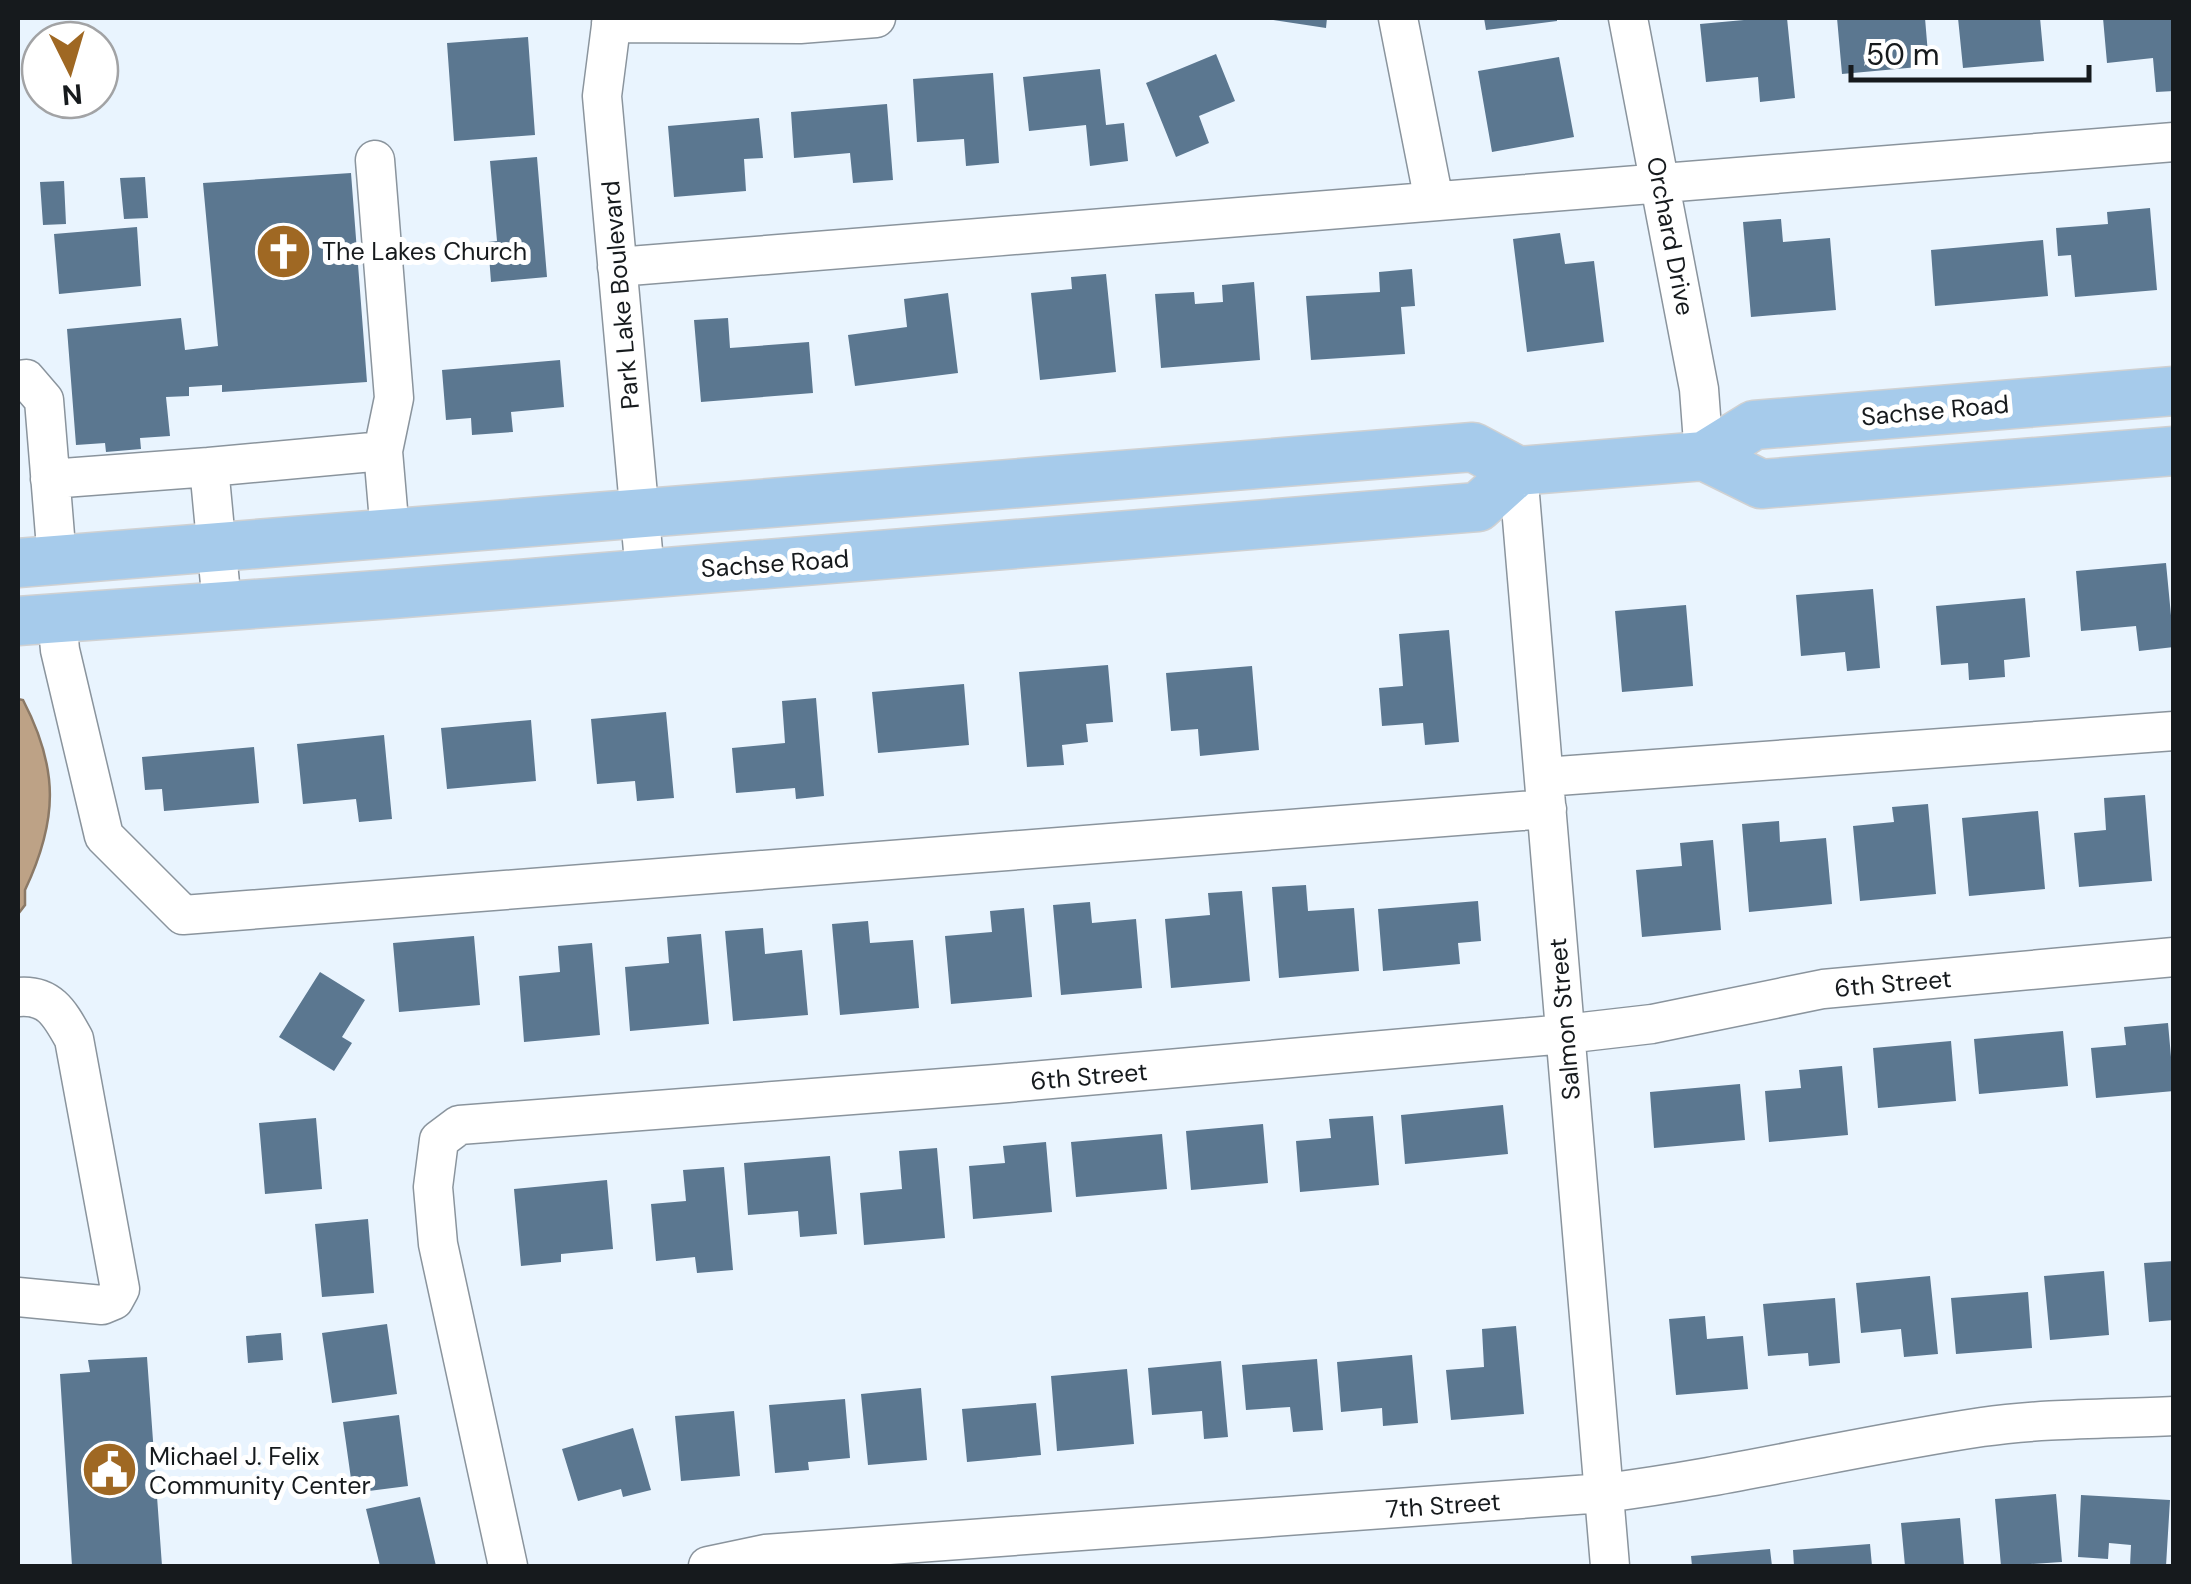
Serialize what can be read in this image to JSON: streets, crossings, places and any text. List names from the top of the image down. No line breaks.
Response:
{"streets":{"main road":["Sachse Road"],"street":["Orchard Drive","Park Lake Boulevard","6th Street","Salmon Street","7th Street"]},"crossings":[["Orchard Drive","Sachse Road"],["Park Lake Boulevard","Sachse Road"],["Sachse Road","Salmon Street"],["6th Street","Salmon Street"],["Salmon Street","7th Street"]],"places":{"church":["The Lakes Church"],"public building":["Michael J. Felix Community Center"]},"scale_bar":"50 m","north":"bottom"}
